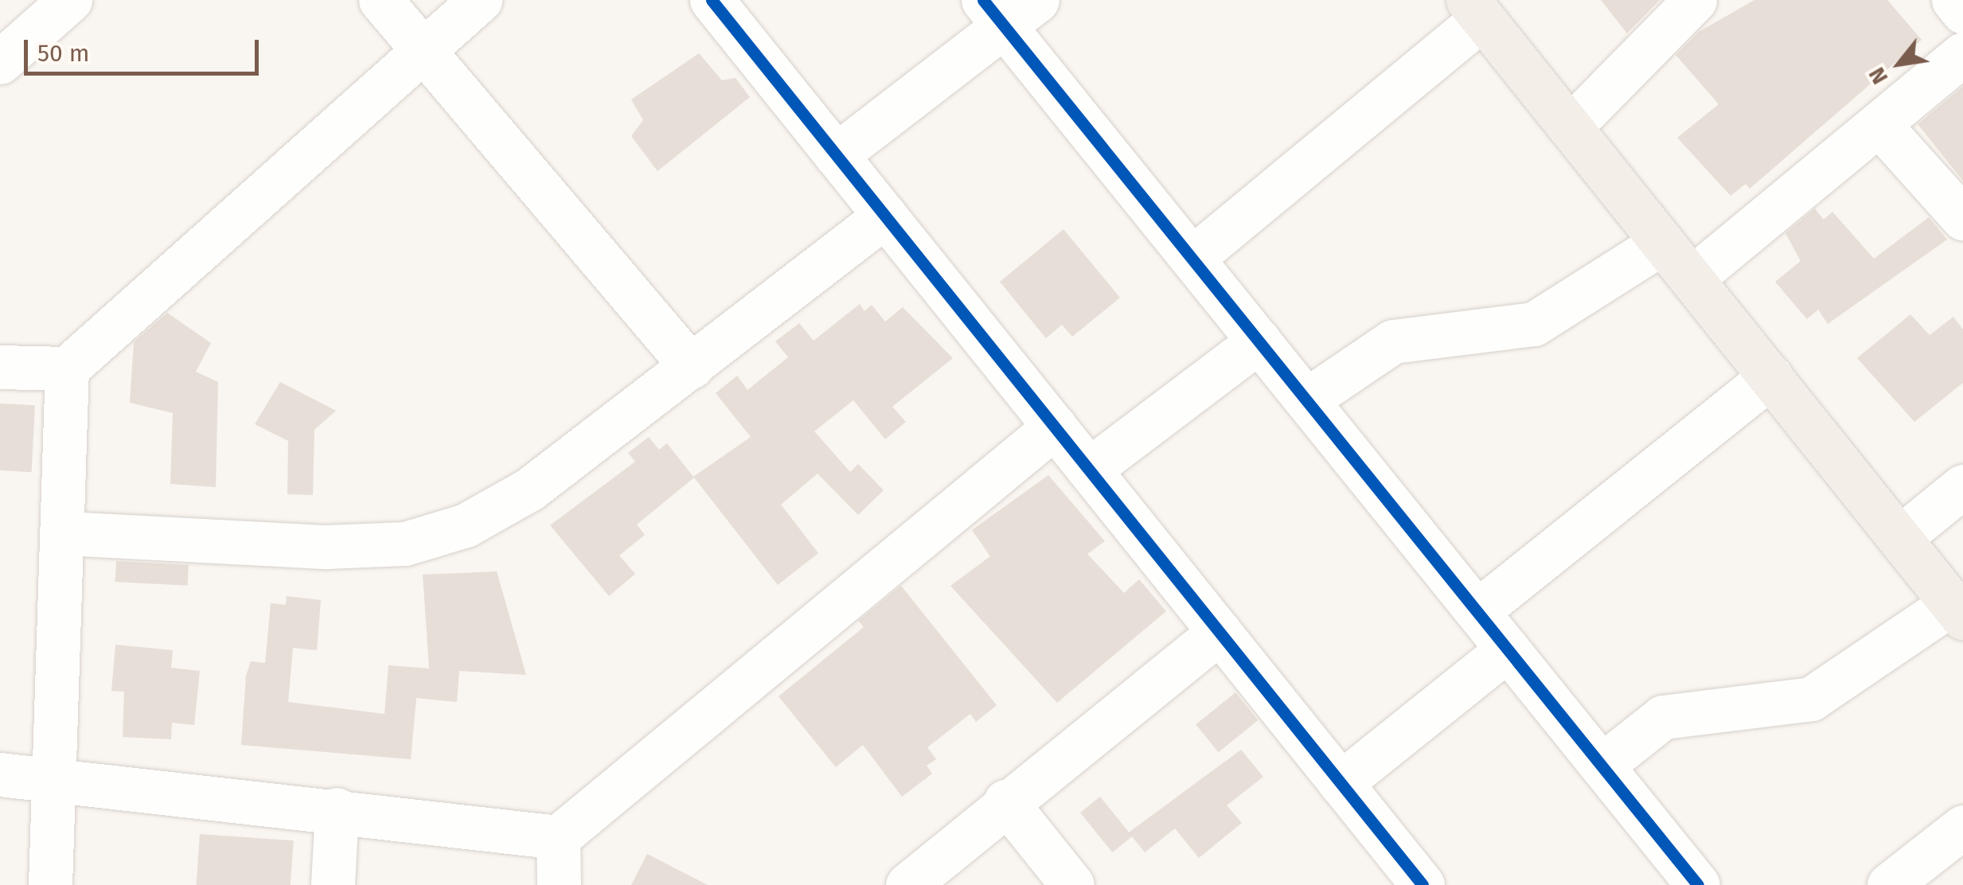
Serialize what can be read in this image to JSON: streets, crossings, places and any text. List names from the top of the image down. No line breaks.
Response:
{"scale_bar":"50 m","north":"bottom left"}
